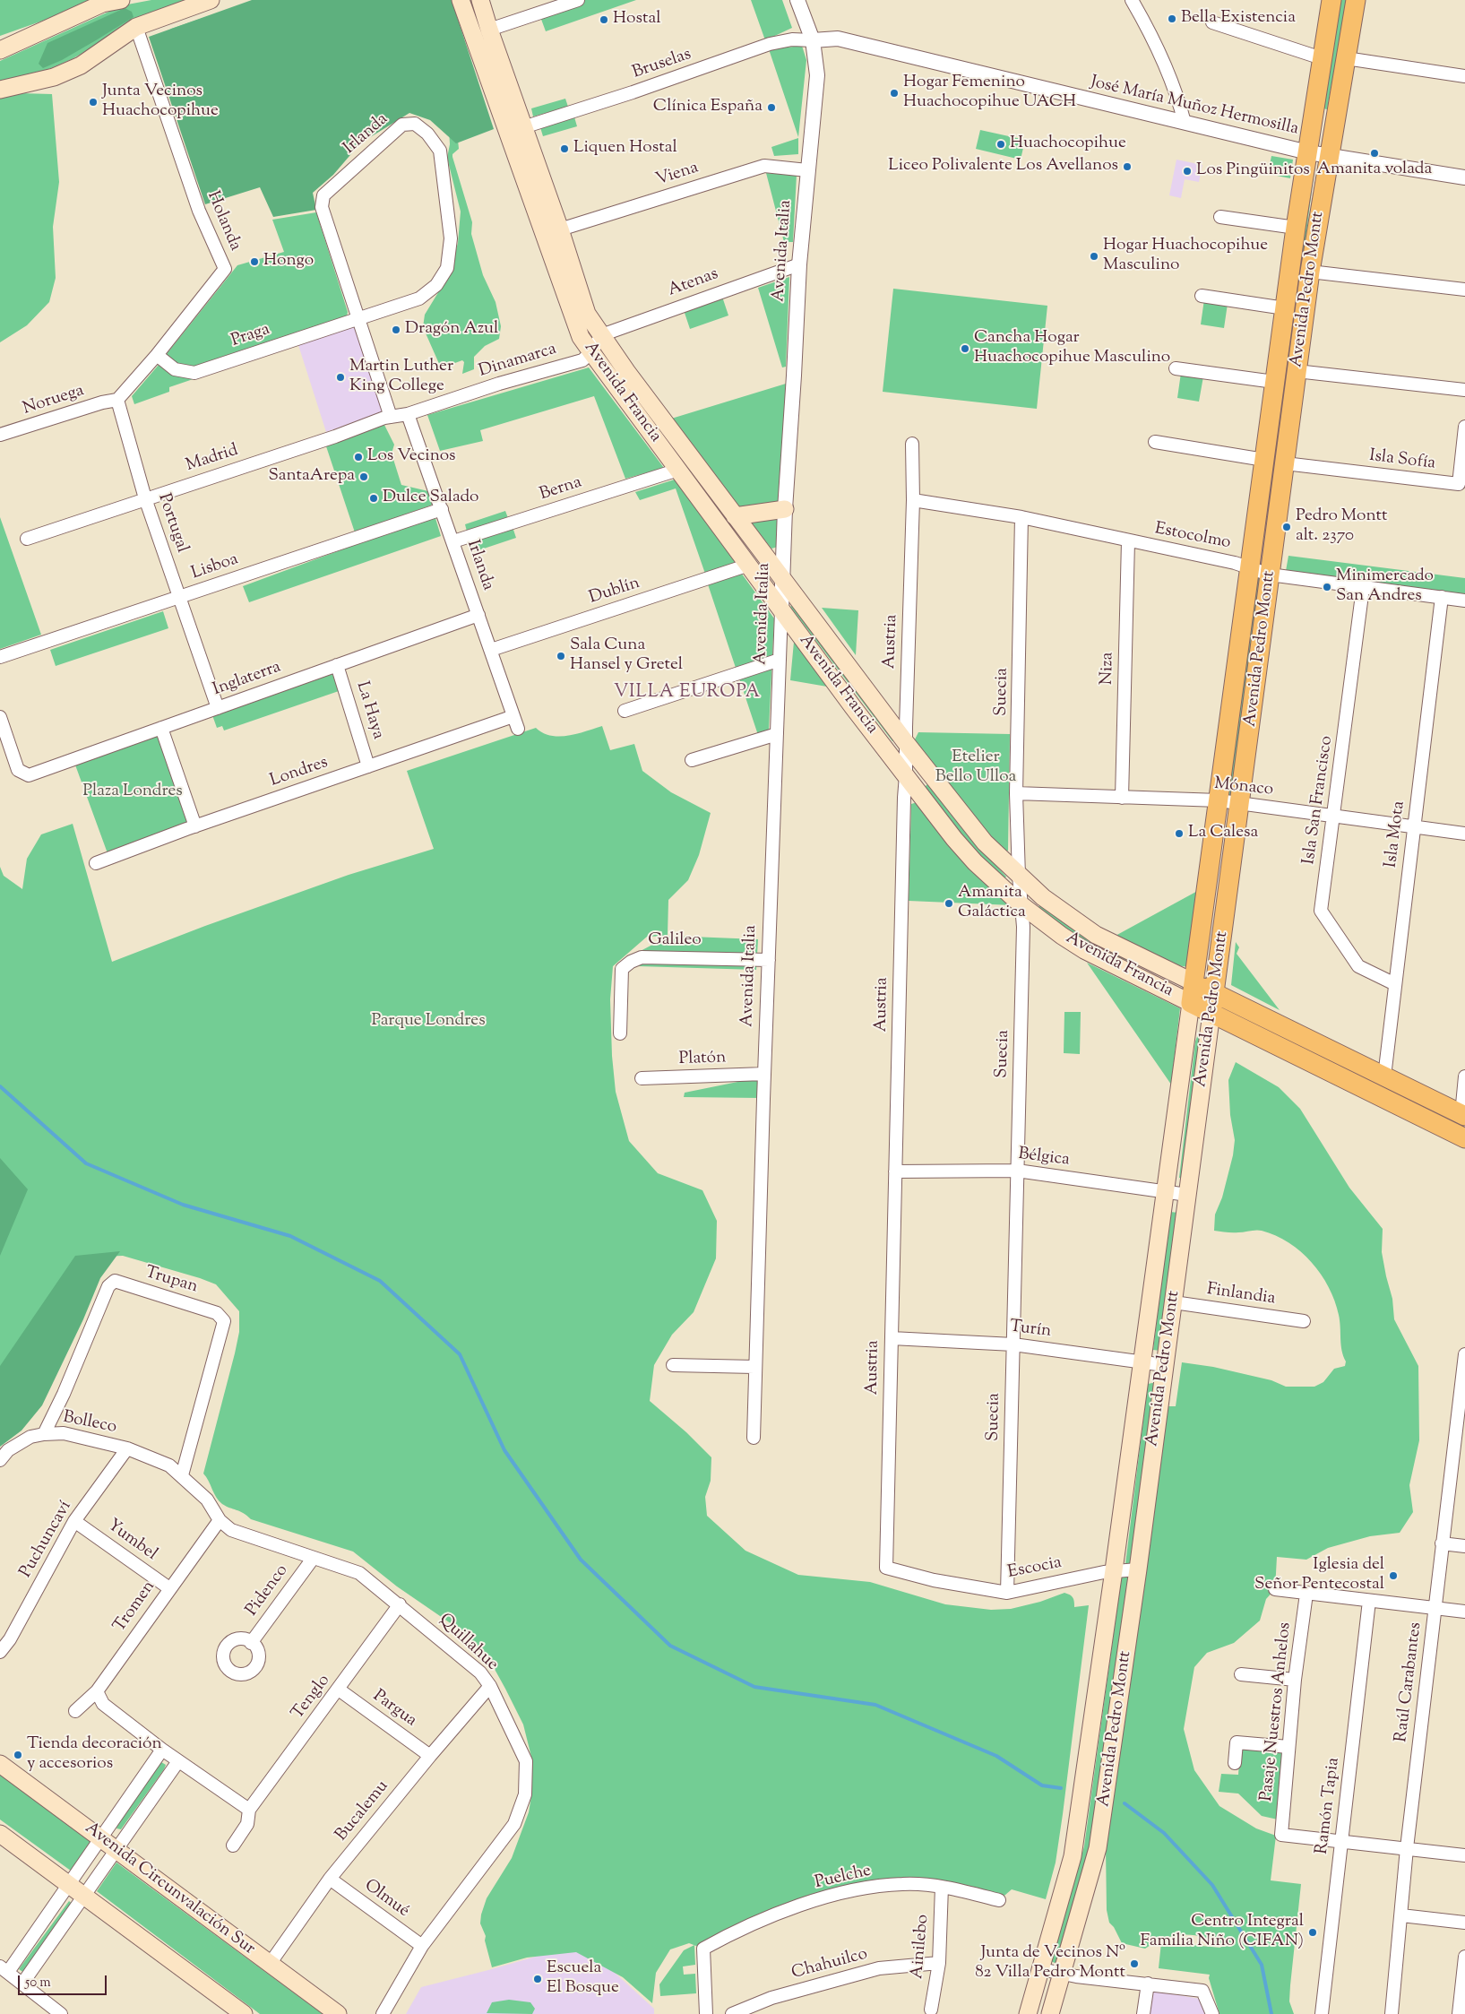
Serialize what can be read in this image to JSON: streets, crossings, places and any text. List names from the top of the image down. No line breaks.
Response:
{"streets":{"main road":["Avenida Pedro Montt","Avenida Francia","Avenida Circunvalación Sur"],"street":["Bruselas","José María Muñoz Hermosilla","Irlanda","Viena","Holanda","Avenida Italia","Atenas","Praga","Dinamarca","Noruega","Madrid","Isla Sofía","Berna","Portugal","Estocolmo","Lisboa","Dublín","Austria","Niza","Inglaterra","Suecia","La Haya","Londres","Mónaco","Isla San Francisco","Isla Mota","Galileo","Platón","Bélgica","Trupan","Finlandia","Turín","Bolleco","Puchuncaví","Yumbel","Escocia","Pidenco","Tromen","Quillahue","Raúl Carabantes","Tenglo","Pargua","Pasaje Nuestros Anhelos","Ramón Tapia","Bucalemu","Puelche","Olmué","Ainilebo","Chahuilco"]},"crossings":[["Bruselas","José María Muñoz Hermosilla"],["Bruselas","Avenida Italia"],["Bruselas","Avenida Francia"],["José María Muñoz Hermosilla","Avenida Italia"],["José María Muñoz Hermosilla","Avenida Pedro Montt"],["Irlanda","Praga"],["Irlanda","Dinamarca"],["Irlanda","Madrid"],["Irlanda","Berna"],["Irlanda","Lisboa"],["Irlanda","Dublín"],["Irlanda","Inglaterra"],["Irlanda","Londres"],["Viena","Avenida Italia"],["Viena","Avenida Francia"],["Holanda","Praga"],["Holanda","Noruega"],["Holanda","Portugal"],["Avenida Italia","Atenas"],["Avenida Italia","Avenida Francia"],["Avenida Italia","Galileo"],["Avenida Italia","Platón"],["Atenas","Avenida Francia"],["Avenida Pedro Montt","Avenida Francia"],["Avenida Pedro Montt","Isla Sofía"],["Avenida Pedro Montt","Estocolmo"],["Avenida Pedro Montt","Mónaco"],["Avenida Pedro Montt","Bélgica"],["Avenida Pedro Montt","Finlandia"],["Avenida Pedro Montt","Turín"],["Avenida Pedro Montt","Escocia"],["Dinamarca","Avenida Francia"],["Dinamarca","Madrid"],["Avenida Francia","Berna"],["Avenida Francia","Dublín"],["Avenida Francia","Austria"],["Avenida Francia","Suecia"],["Avenida Francia","Isla Mota"],["Noruega","Portugal"],["Madrid","Portugal"],["Portugal","Lisboa"],["Portugal","Inglaterra"],["Estocolmo","Austria"],["Estocolmo","Niza"],["Estocolmo","Suecia"],["Estocolmo","Isla San Francisco"],["Estocolmo","Isla Mota"],["Austria","Bélgica"],["Austria","Turín"],["Austria","Escocia"],["Niza","Mónaco"],["Inglaterra","La Haya"],["Suecia","Mónaco"],["Suecia","Bélgica"],["Suecia","Turín"],["Suecia","Escocia"],["La Haya","Londres"],["Mónaco","Isla San Francisco"],["Mónaco","Isla Mota"],["Isla San Francisco","Isla Mota"],["Trupan","Bolleco"],["Trupan","Quillahue"],["Bolleco","Puchuncaví"],["Bolleco","Quillahue"],["Puchuncaví","Yumbel"],["Puchuncaví","Quillahue"],["Yumbel","Tromen"],["Pidenco","Quillahue"],["Tromen","Quillahue"],["Quillahue","Tenglo"],["Quillahue","Bucalemu"],["Quillahue","Olmué"],["Tenglo","Pargua"],["Pargua","Bucalemu"],["Pasaje Nuestros Anhelos","Ramón Tapia"],["Bucalemu","Avenida Circunvalación Sur"],["Bucalemu","Olmué"],["Puelche","Ainilebo"],["Ainilebo","Chahuilco"]],"districts":["VILLA EUROPA"],"parks":["Etelier Bello Ulloa","Plaza Londres","Parque Londres"],"places":["Bella Existencia","Hostal","Hogar Femenino Huachocopihue UACH","Junta Vecinos Huachocopihue","Clínica España","Huachocopihue","Liquen Hostal","Amanita volada","Liceo Polivalente Los Avellanos","Los Pingüinitos","Hogar Huachocopihue Masculino","Hongo","Dragón Azul","Cancha Hogar Huachocopihue Masculino","Martin Luther King College","Los Vecinos","SantaArepa","Dulce Salado","Pedro Montt alt. 2370","Minimercado San Andres","Sala Cuna Hansel y Gretel","La Calesa","Amanita Galáctica","Iglesia del Señor Pentecostal","Tienda decoración y accesorios","Centro Integral Familia Niño (CIFAN)","Junta de Vecinos Nº 82 Villa Pedro Montt","Escuela El Bosque"],"scale_bar":"50 m"}
